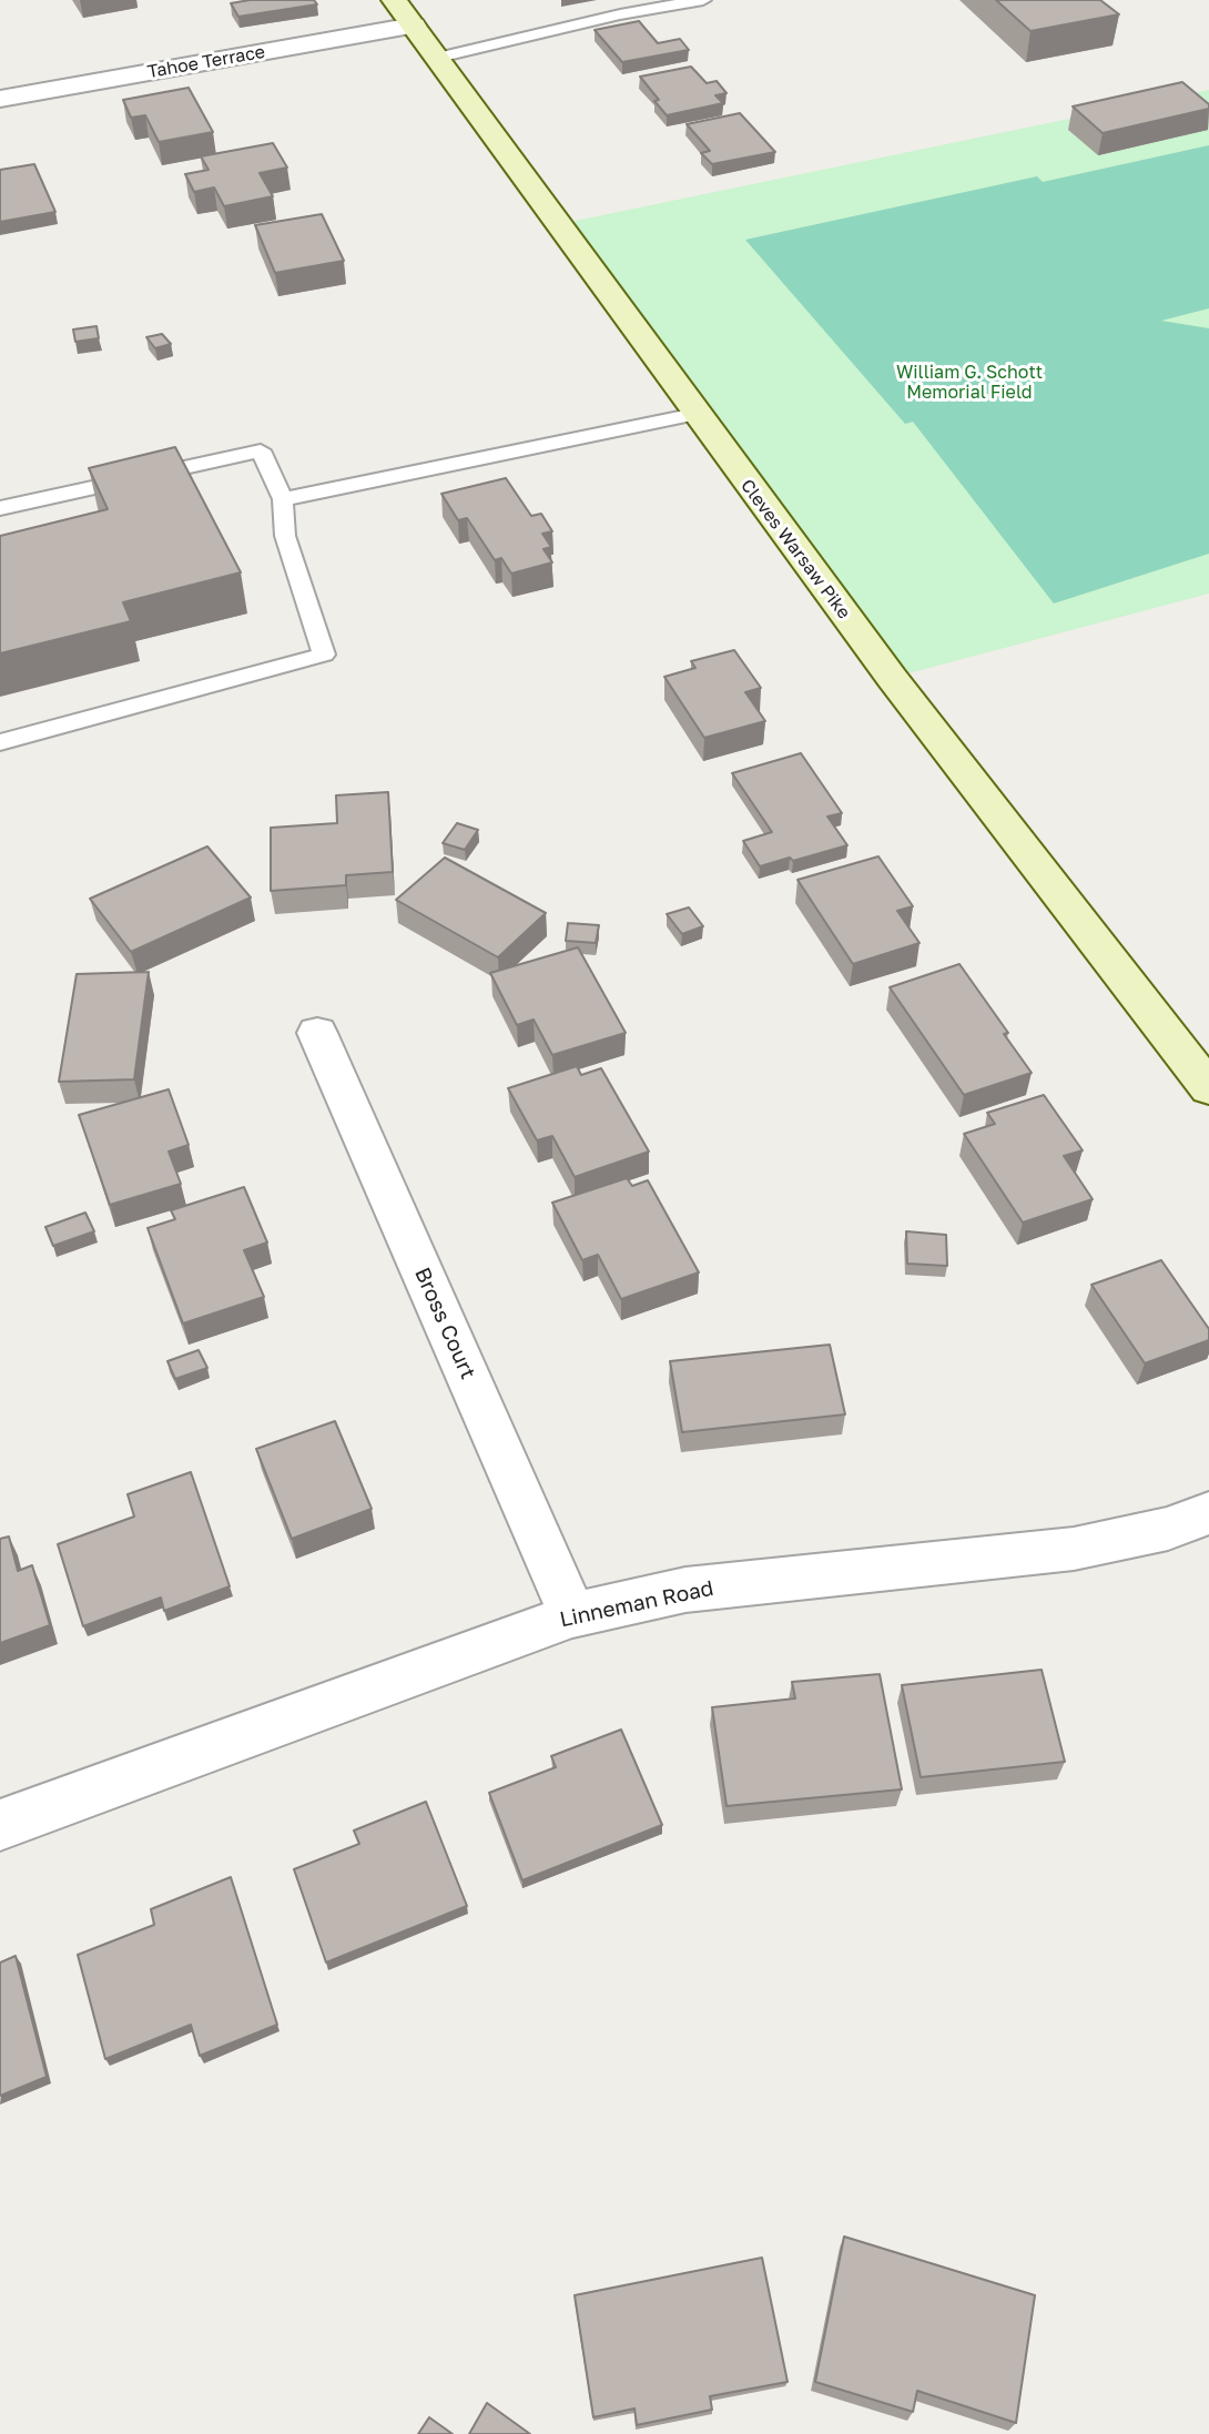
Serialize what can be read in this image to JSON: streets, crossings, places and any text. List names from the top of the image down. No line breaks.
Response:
{"streets":{"street":["Tahoe Terrace","Cleves Warsaw Pike","Bross Court","Linneman Road"]},"crossings":[["Tahoe Terrace","Cleves Warsaw Pike"],["Bross Court","Linneman Road"]],"parks":["William G. Schott Memorial Field"]}
